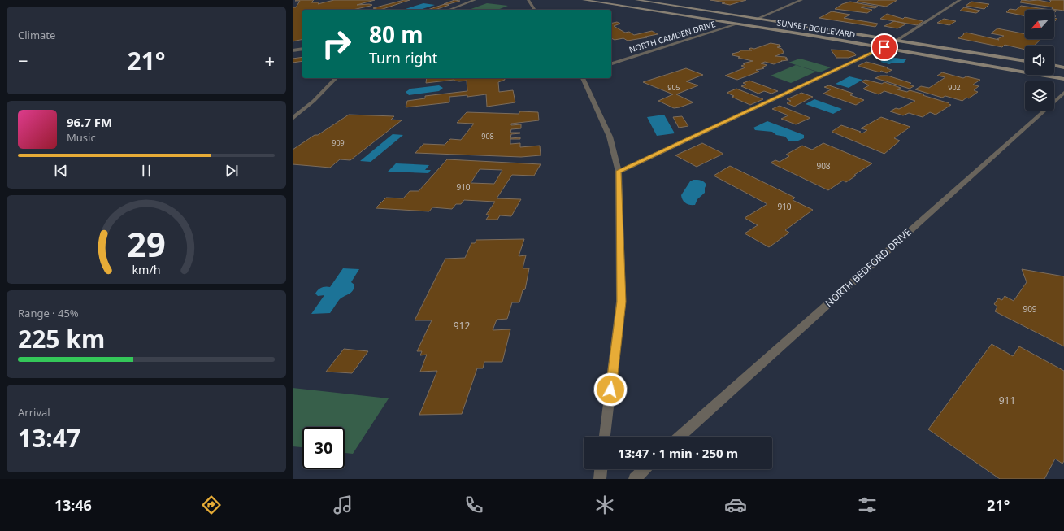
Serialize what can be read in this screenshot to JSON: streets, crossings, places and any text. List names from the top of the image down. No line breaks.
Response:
{"streets":{"main road":["SUNSET BOULEVARD"],"street":["NORTH CAMDEN DRIVE","NORTH BEDFORD DRIVE"]},"crossings":[["SUNSET BOULEVARD","NORTH CAMDEN DRIVE"]],"house_numbers":["905","902","908","909","908","910","910","909","912","911"],"north":"bottom left","page":{"tile":["Climate",["Range · 45%","225 km"],["Arrival","13:47"]],"turn":["80 m","Turn right"],"heat":["−","21°","+"],"song":["96.7 FM","Music"],"limit":"30","trip":"13:47 · 1 min · 250 m","tabs":["13:46","21°"],"gauge":["29","km/h"]}}
